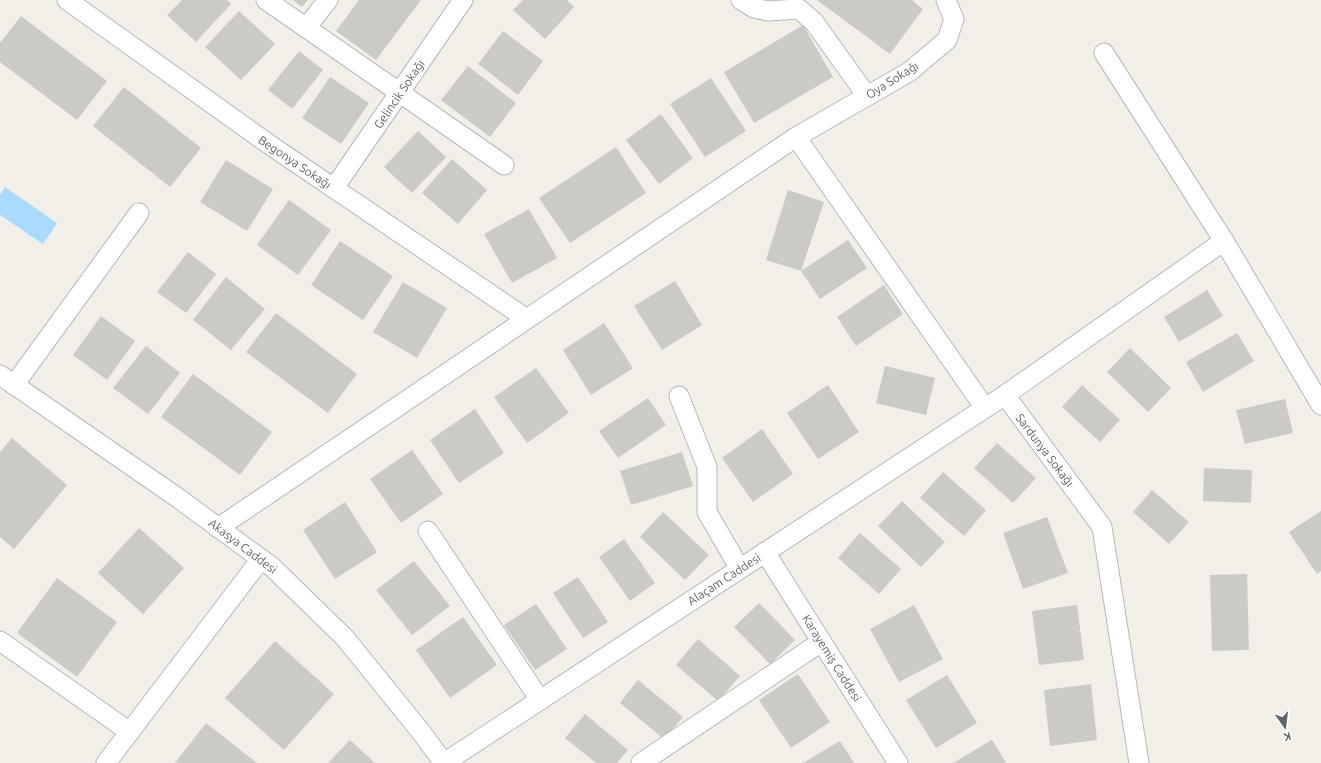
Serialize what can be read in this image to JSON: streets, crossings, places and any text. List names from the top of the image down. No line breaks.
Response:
{"streets":{"street":["Oya Sokağı","Gelincik Sokağı","Begonya Sokağı","Sardunya Sokağı","Akasya Caddesi","Alaçam Caddesi","Karayemiş Caddesi"]},"crossings":[["Oya Sokağı","Begonya Sokağı"],["Oya Sokağı","Akasya Caddesi"],["Gelincik Sokağı","Begonya Sokağı"],["Sardunya Sokağı","Alaçam Caddesi"],["Akasya Caddesi","Alaçam Caddesi"],["Alaçam Caddesi","Karayemiş Caddesi"]],"north":"bottom"}
